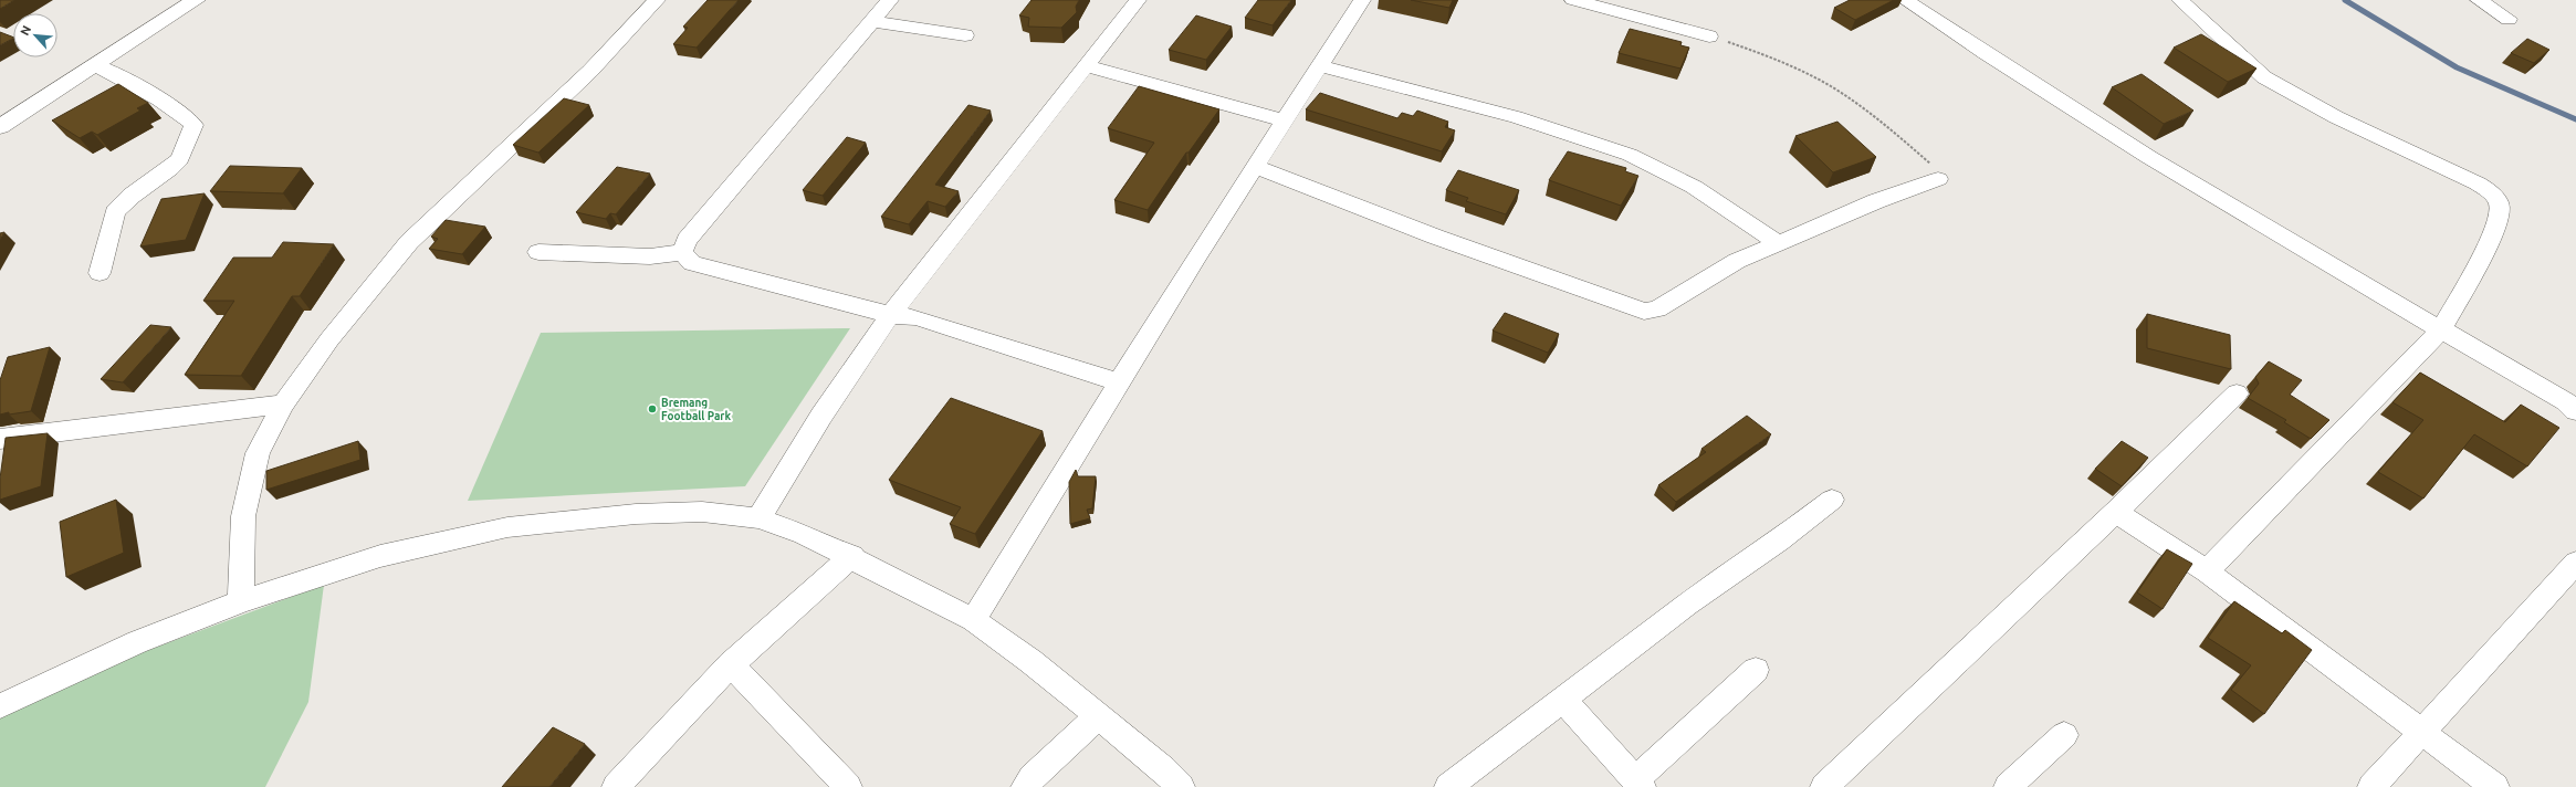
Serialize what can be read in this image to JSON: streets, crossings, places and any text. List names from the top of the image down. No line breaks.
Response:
{"places":["Bremang Football Park"],"north":"top left"}
